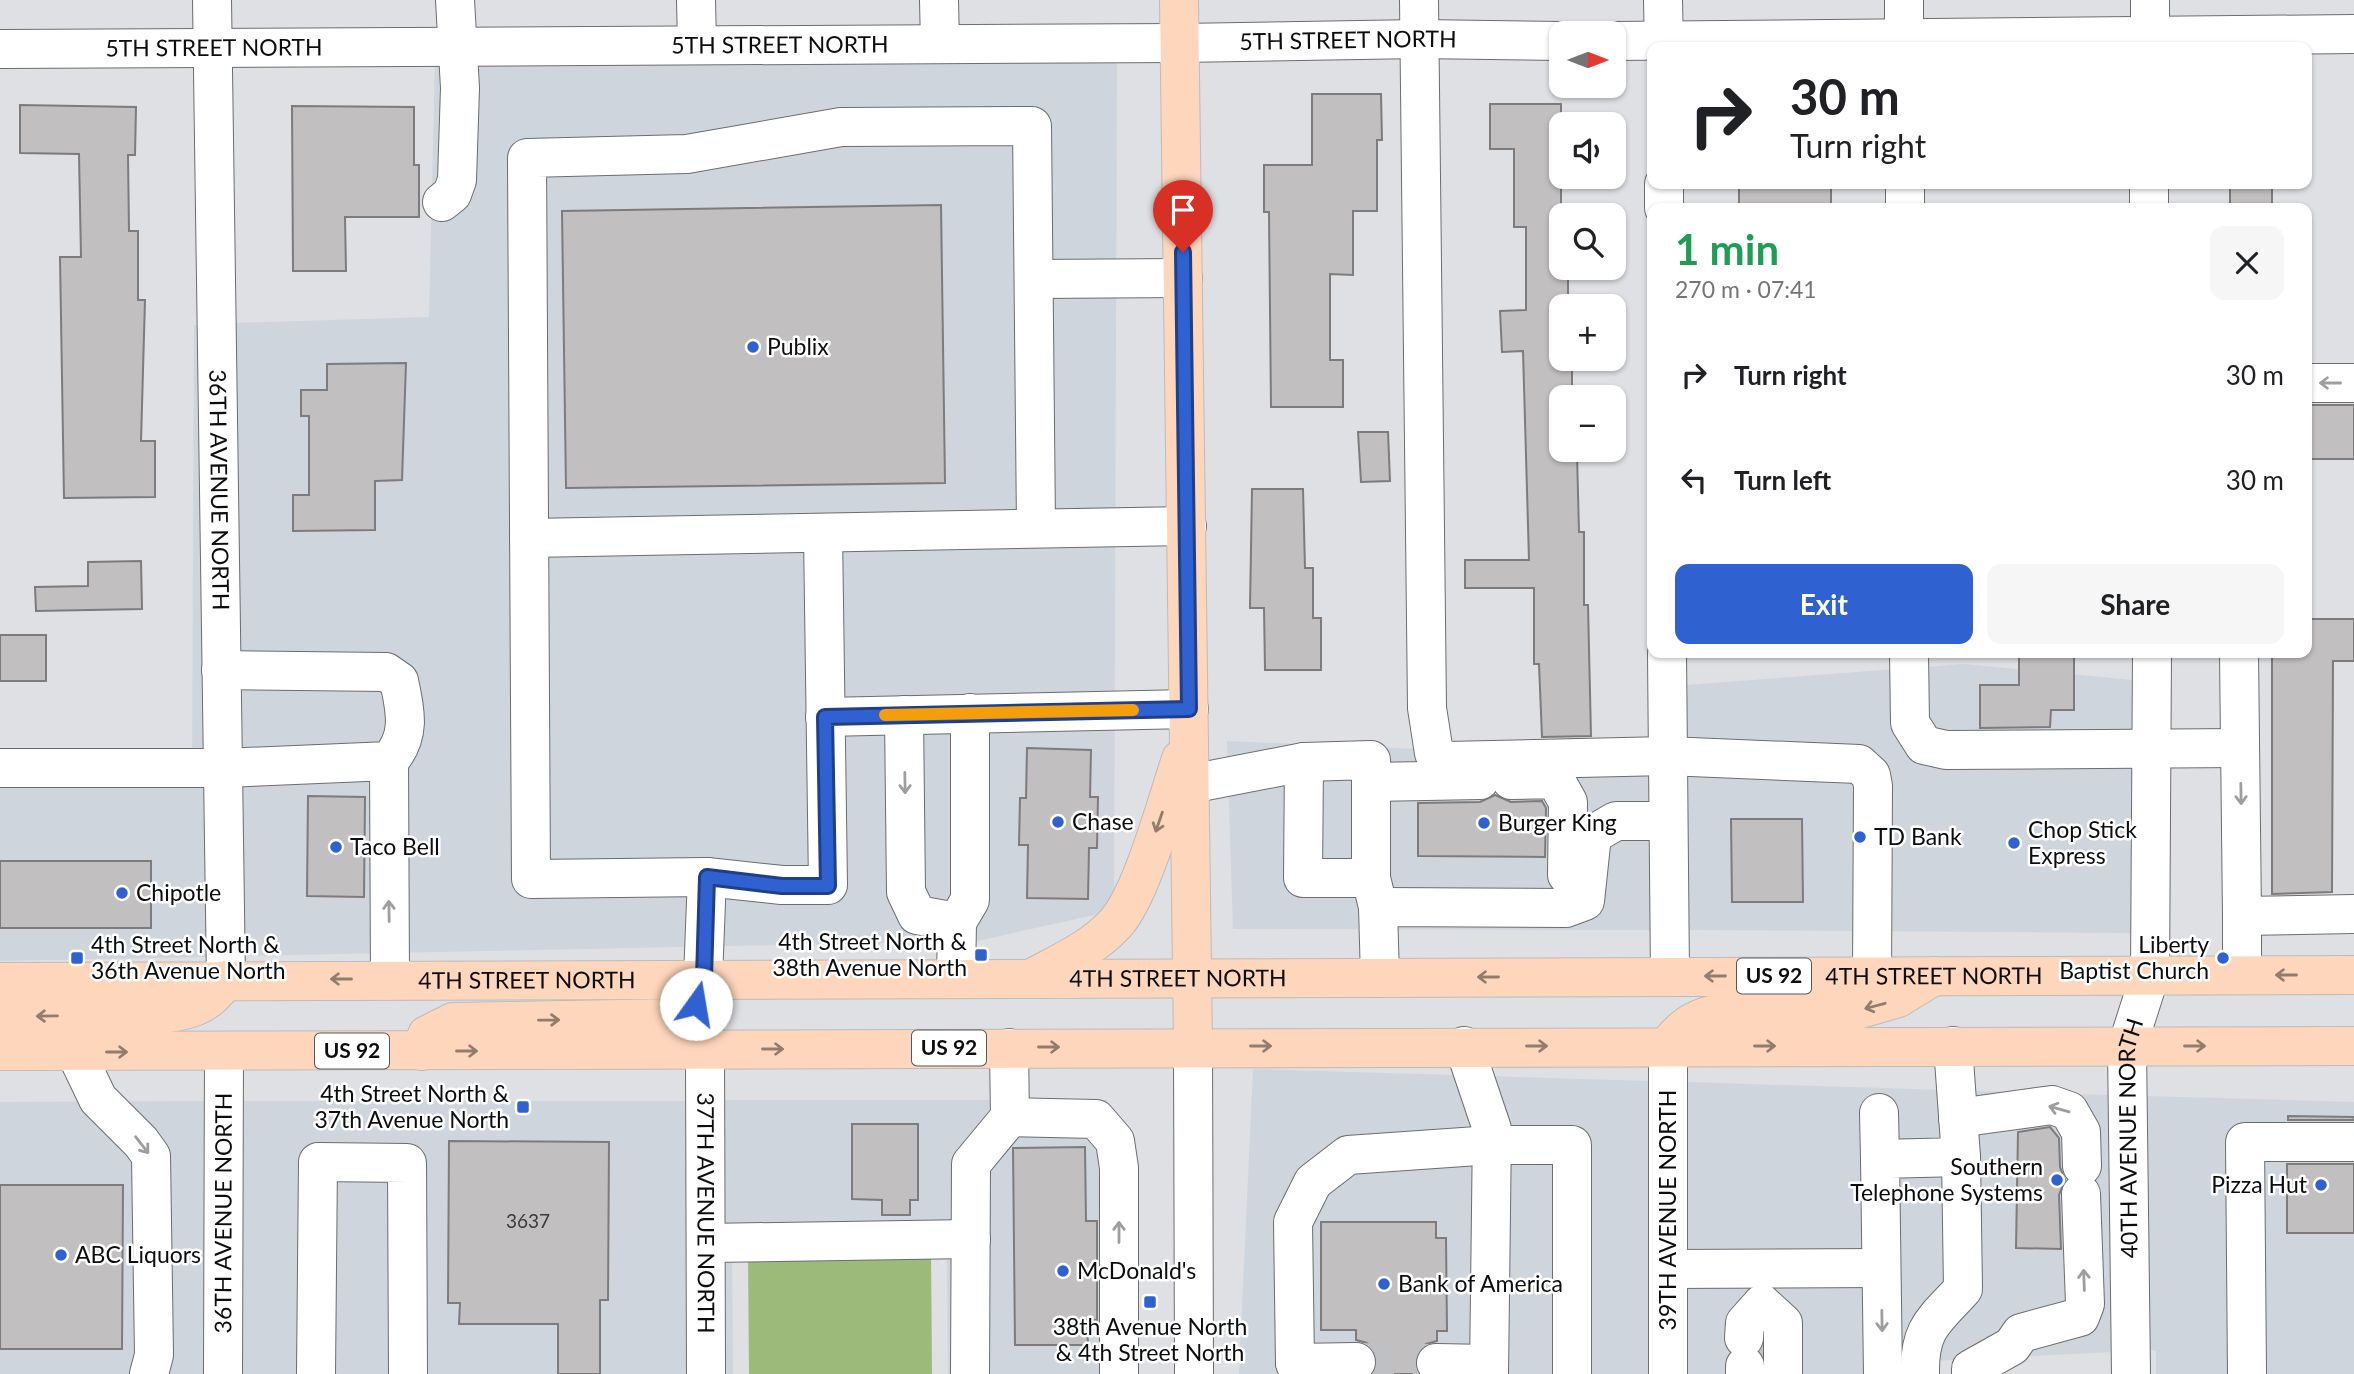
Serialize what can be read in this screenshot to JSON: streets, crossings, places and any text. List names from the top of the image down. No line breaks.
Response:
{"streets":{"main road":["4TH STREET NORTH","US 92"],"street":["5TH STREET NORTH","36TH AVENUE NORTH","40TH AVENUE NORTH","39TH AVENUE NORTH","37TH AVENUE NORTH"]},"crossings":[["5TH STREET NORTH","36TH AVENUE NORTH"],["36TH AVENUE NORTH","4TH STREET NORTH"],["36TH AVENUE NORTH","US 92"],["4TH STREET NORTH","40TH AVENUE NORTH"],["US 92","40TH AVENUE NORTH"],["US 92","39TH AVENUE NORTH"],["US 92","37TH AVENUE NORTH"]],"places":{"other":["Publix","Chase","Burger King","TD Bank","Chop Stick Express","Taco Bell","Chipotle","Liberty Baptist Church","Southern Telephone Systems","Pizza Hut","ABC Liquors","McDonald's","Bank of America"],"transit":["4th Street North & 38th Avenue North","4th Street North & 36th Avenue North","4th Street North & 37th Avenue North","38th Avenue North & 4th Street North"]},"house_numbers":["3637"],"north":"right","page":{"map_buttons":["+","−"],"turn":["30 m","Turn right"],"heading":["1 min","270 m · 07:41"],"list":[{"name":"Turn right","value":"30 m"},{"name":"Turn left","value":"30 m"}],"buttons":["Exit","Share"]}}
